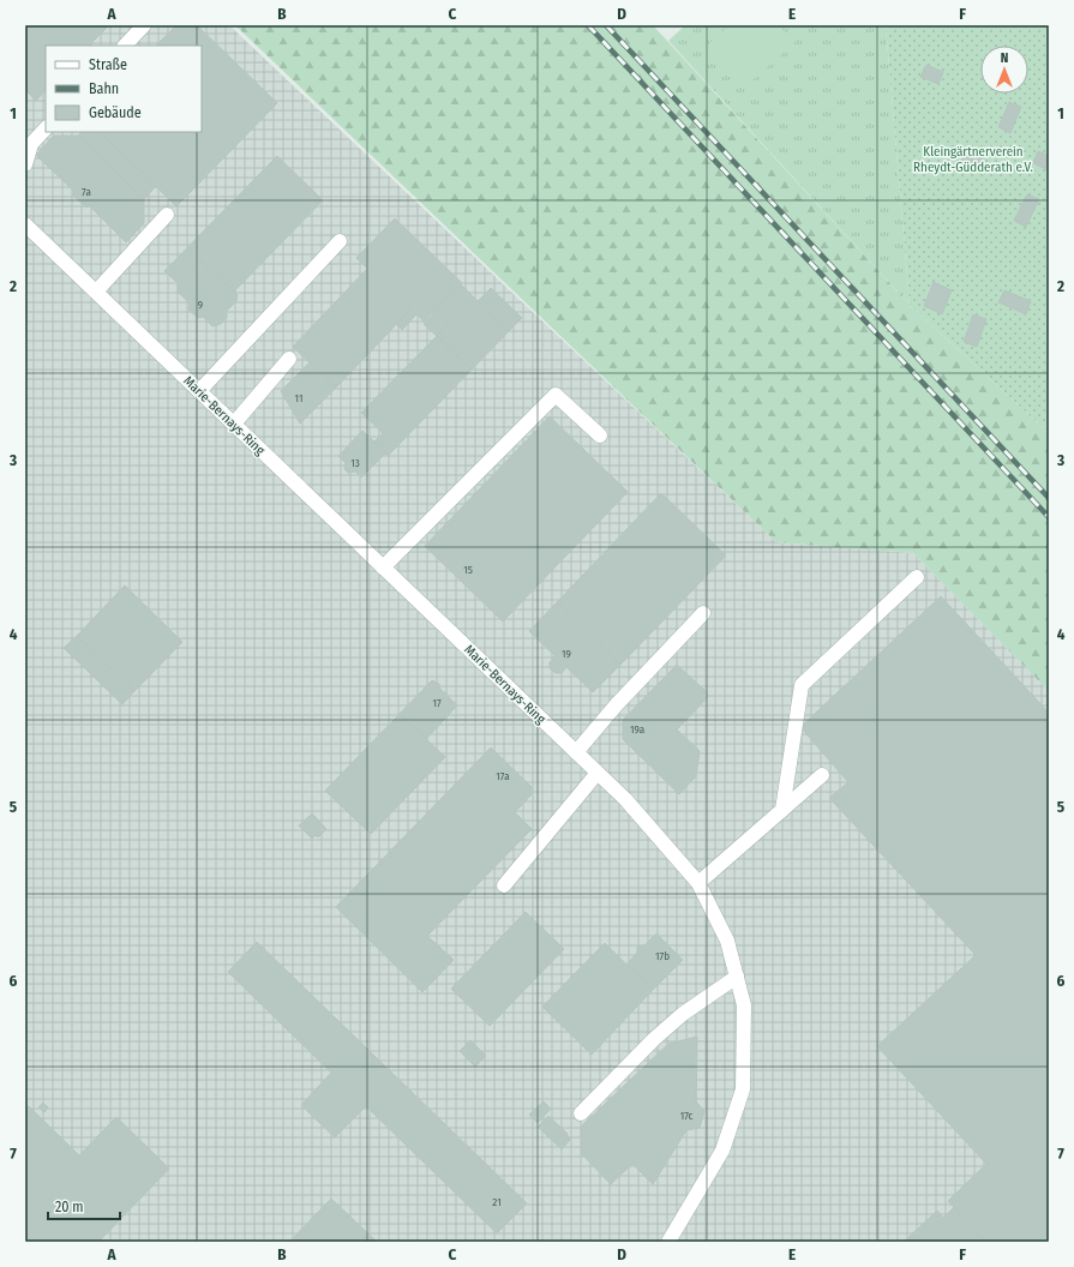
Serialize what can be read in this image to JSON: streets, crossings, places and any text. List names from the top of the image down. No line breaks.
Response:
{"streets":{"street":["Marie-Bernays-Ring"]},"parks":["Kleingärtnerverein Rheydt-Güdderath e.V."],"house_numbers":["7a","9","11","13","15","19","17","19a","17a","17b","17c","21"],"legend":["Straße","Bahn","Gebäude"],"scale_bar":"20 m","north":"top","grid":{"columns":["A","B","C","D","E","F"],"rows":["1","2","3","4","5","6","7"]}}
